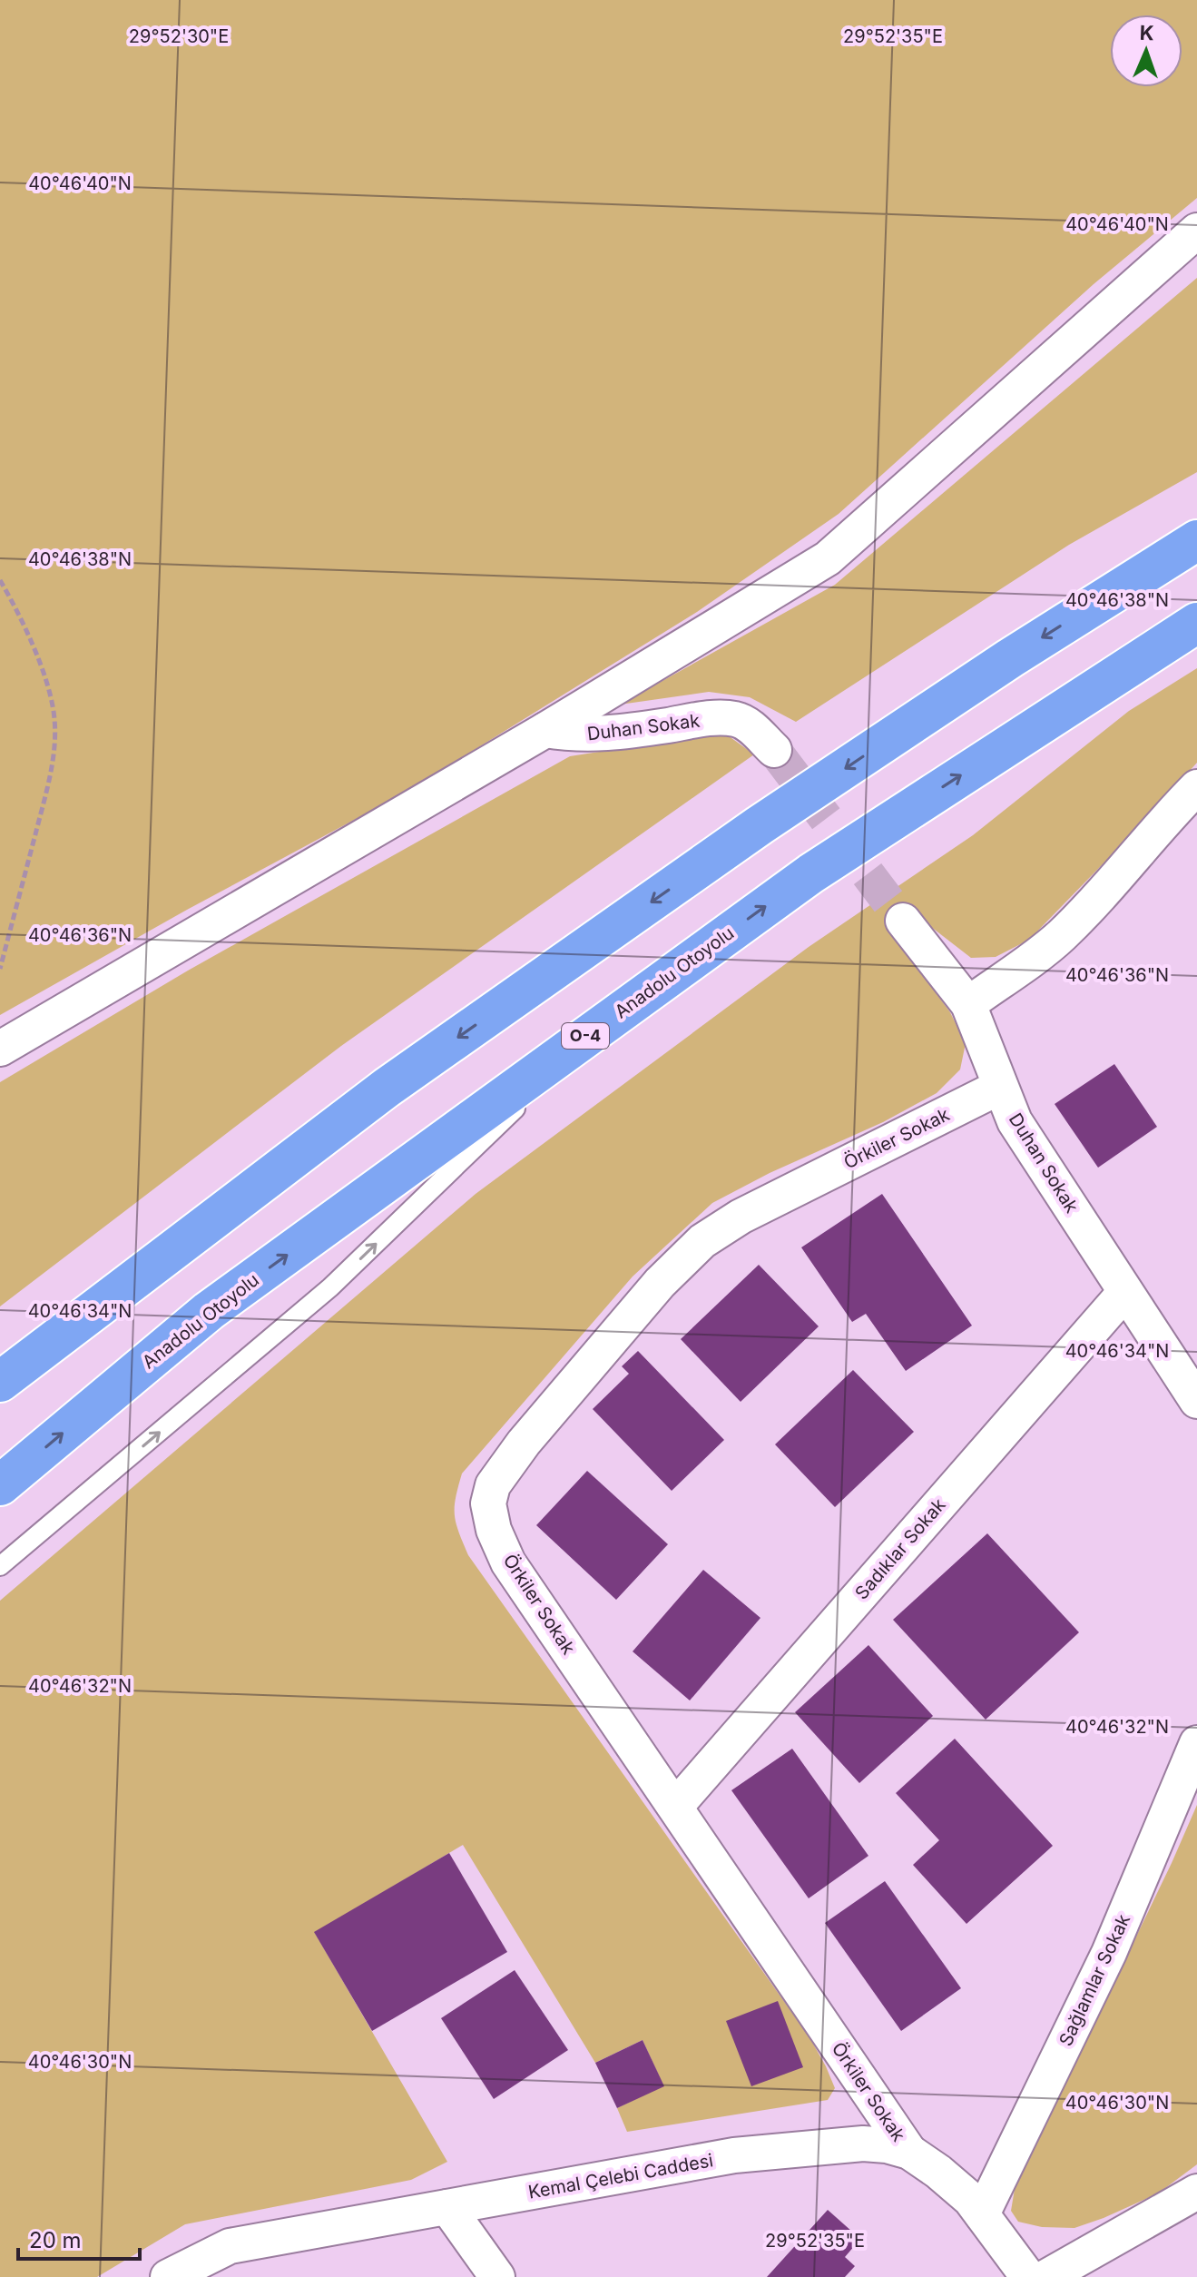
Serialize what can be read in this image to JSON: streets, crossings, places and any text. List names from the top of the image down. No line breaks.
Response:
{"streets":{"highway":["Anadolu Otoyolu","O-4"],"street":["Duhan Sokak","Örkiler Sokak","Sadıklar Sokak","Sağlamlar Sokak","Kemal Çelebi Caddesi"]},"crossings":[["Duhan Sokak","Örkiler Sokak"],["Duhan Sokak","Sadıklar Sokak"],["Örkiler Sokak","Sadıklar Sokak"],["Örkiler Sokak","Kemal Çelebi Caddesi"],["Sağlamlar Sokak","Kemal Çelebi Caddesi"]],"scale_bar":"20 m","north":"top","coordinates":["29°52'30\"E","29°52'35\"E","40°46'40\"N","40°46'38\"N","40°46'36\"N","40°46'34\"N","40°46'32\"N","40°46'30\"N"]}
